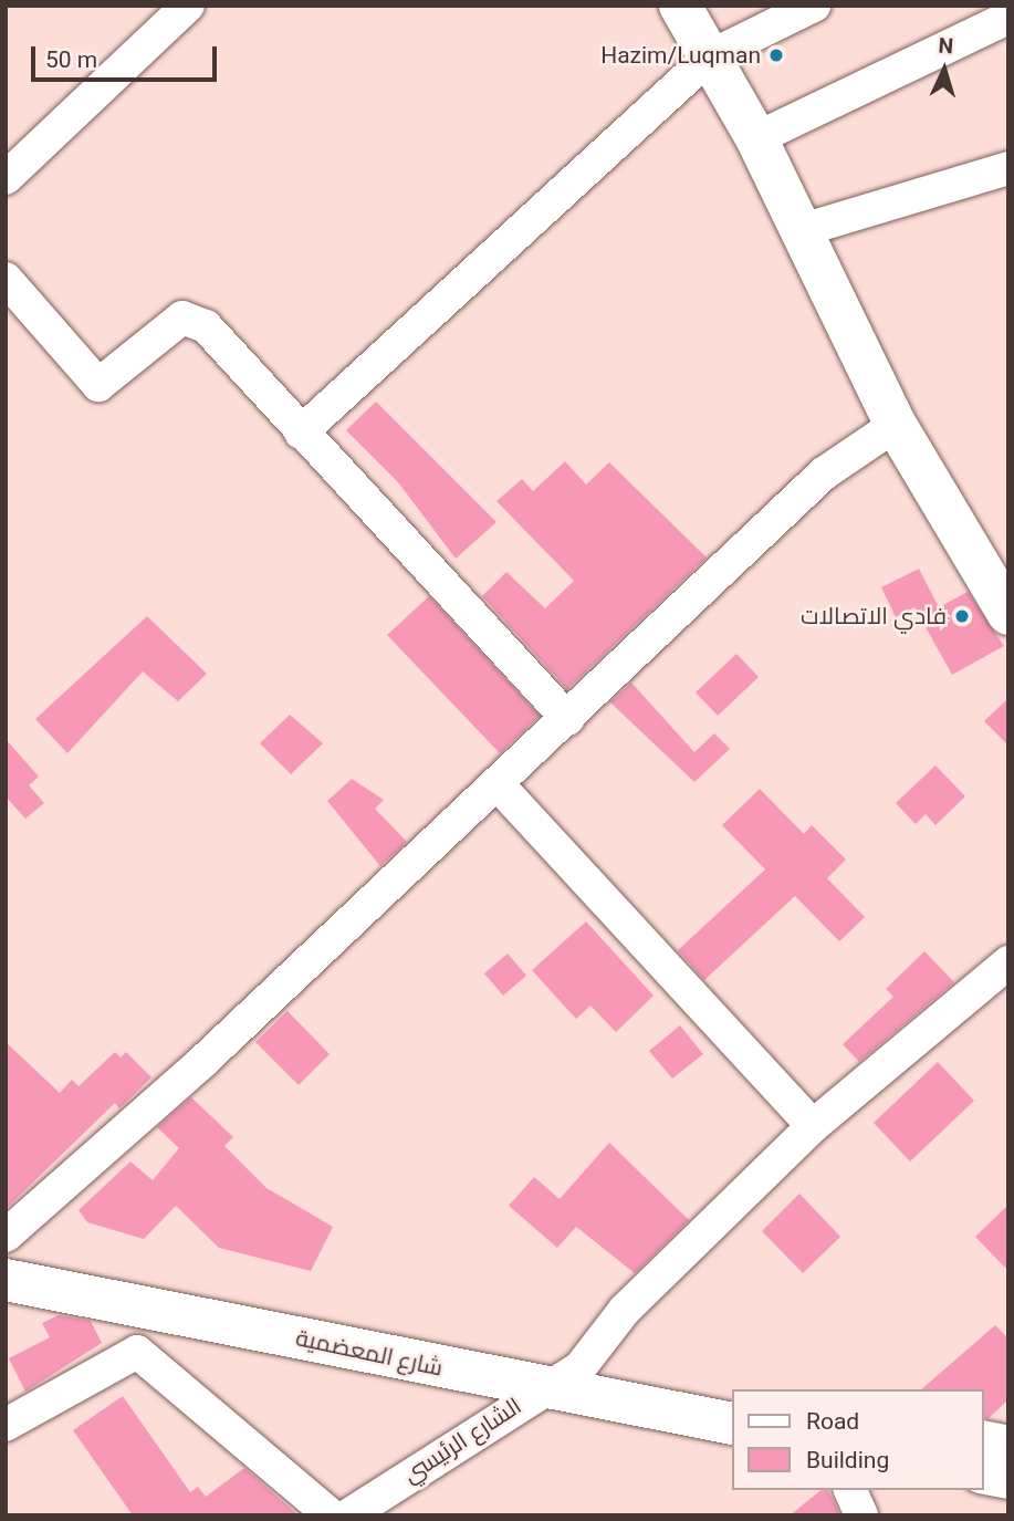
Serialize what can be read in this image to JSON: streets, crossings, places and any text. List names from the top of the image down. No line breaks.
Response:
{"streets":{"main road":["شارع المعضمية"],"street":["الشارع الرئيسي"]},"crossings":[["شارع المعضمية","الشارع الرئيسي"]],"places":["Hazim/Luqman","فادي الاتصالات"],"legend":["Road","Building"],"scale_bar":"50 m","north":"top"}
